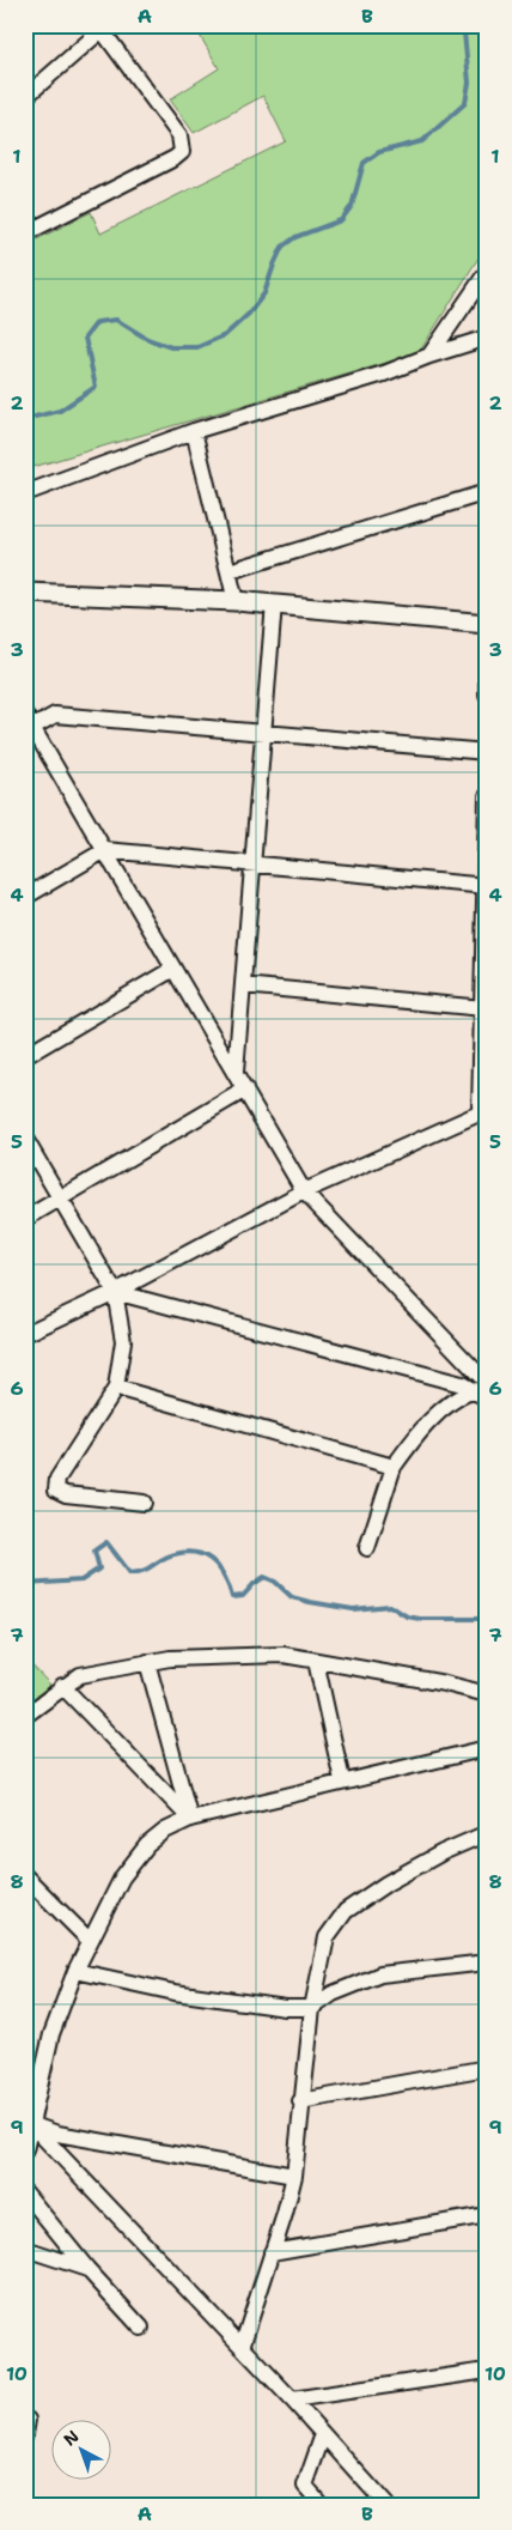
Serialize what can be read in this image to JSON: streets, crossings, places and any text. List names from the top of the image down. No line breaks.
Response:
{"north":"top left","grid":{"columns":["A","B"],"rows":["1","2","3","4","5","6","7","8","9","10"]}}
